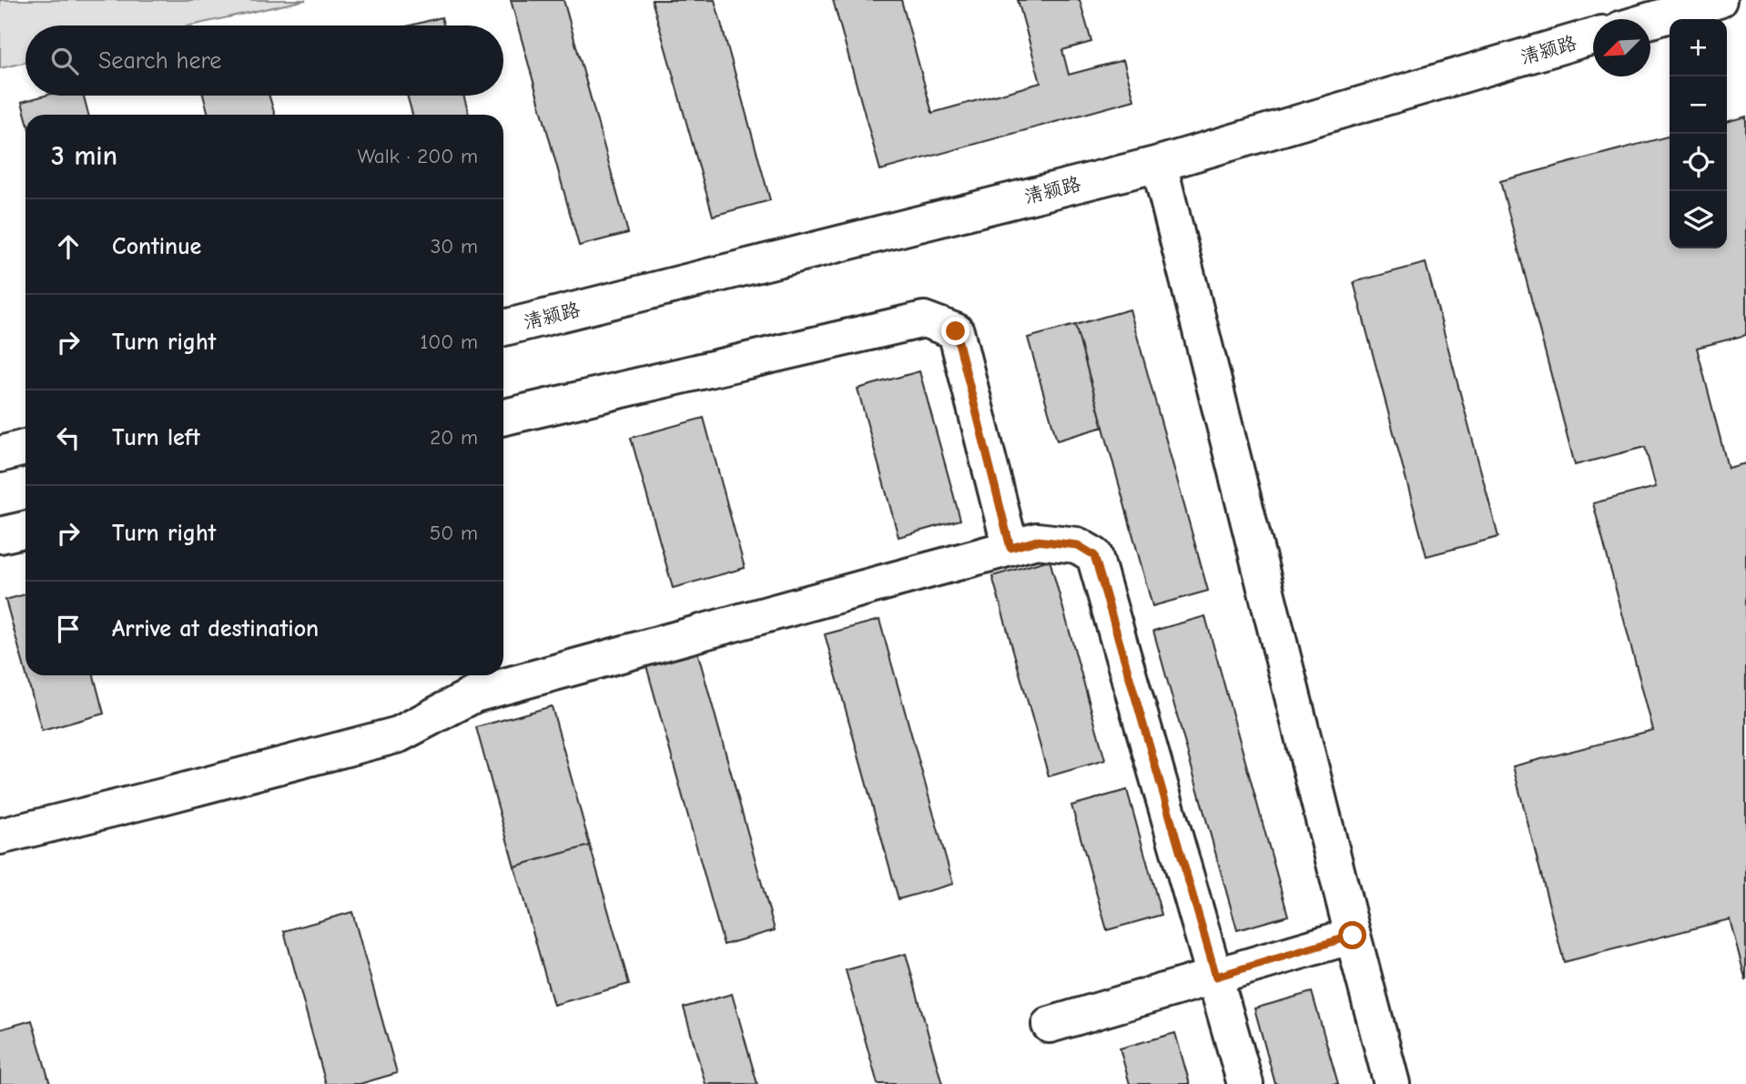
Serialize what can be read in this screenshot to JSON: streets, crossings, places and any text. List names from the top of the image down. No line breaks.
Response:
{"streets":{"street":["清颍路"]},"north":"bottom left","page":{"map_buttons":["+","−"],"search":"Search here","heading":["3 min","Walk · 200 m"],"list":[["Continue","30 m"],["Turn right","100 m"],["Turn left","20 m"],["Turn right","50 m"],"Arrive at destination"]}}
